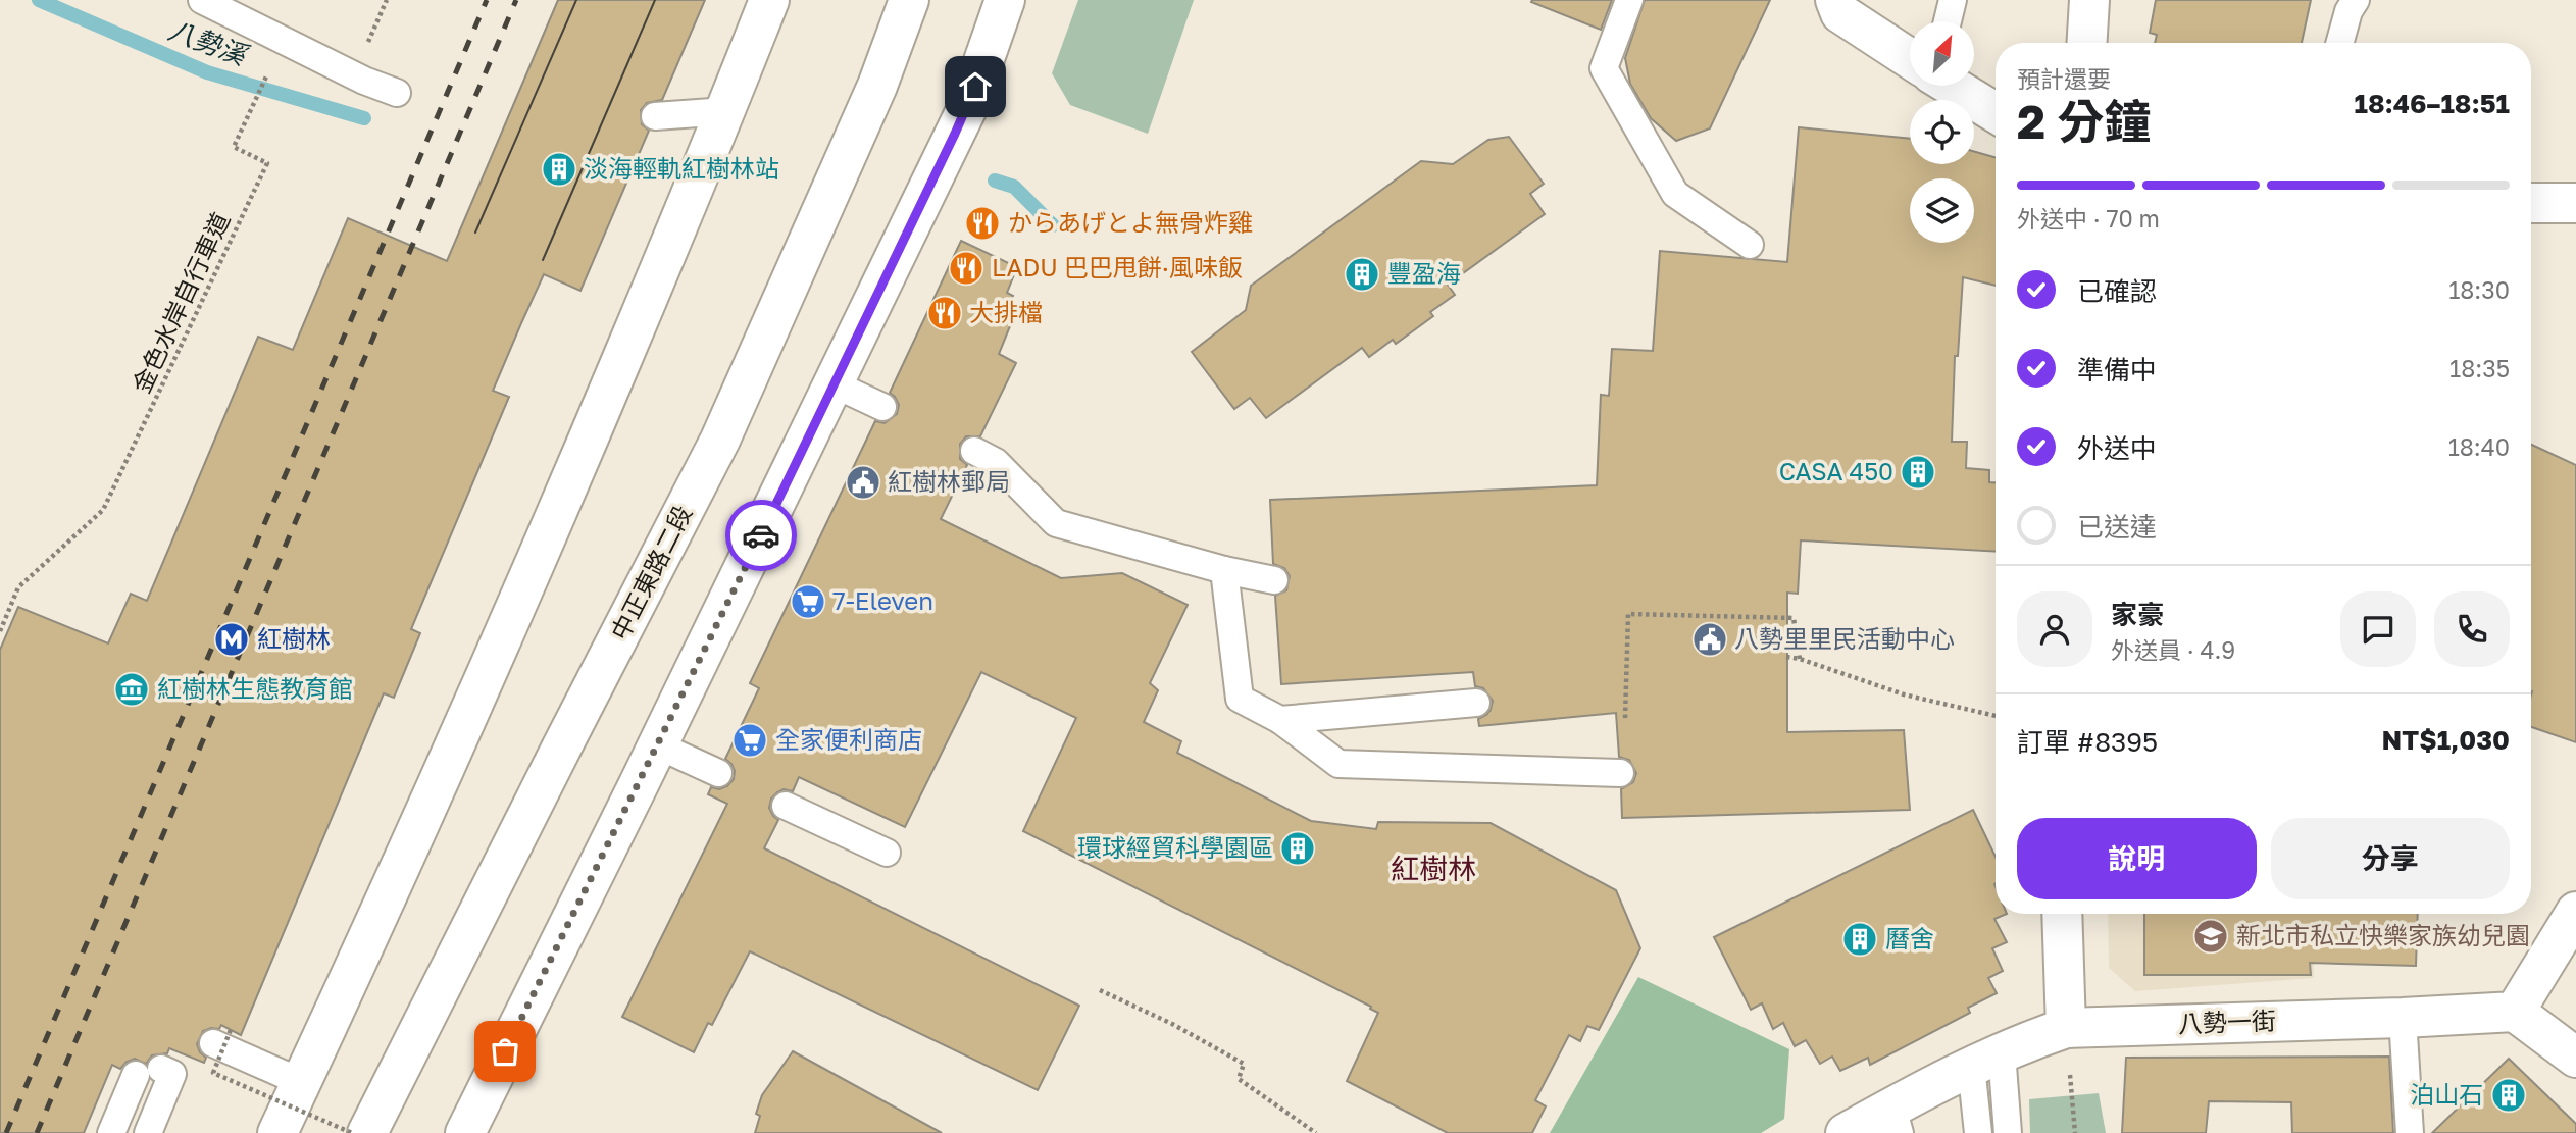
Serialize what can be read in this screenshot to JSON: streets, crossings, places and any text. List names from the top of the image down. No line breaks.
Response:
{"streets":{"street":["中正東路二段","八勢一街"],"path":["金色水岸自行車道"]},"districts":["紅樹林"],"water":["八勢溪"],"places":{"building":["淡海輕軌紅樹林站","豐盈海","CASA 450","環球經貿科學園區","曆舍","泊山石"],"restaurant":["からあげとよ無骨炸雞","LADU 巴巴甩餅·風味飯","大排檔"],"public building":["紅樹林郵局","八勢里里民活動中心"],"supermarket":["7-Eleven","全家便利商店"],"metro station":["紅樹林"],"museum":["紅樹林生態教育館"],"school or university":["新北市私立快樂家族幼兒園"]},"north":"top right","page":{"heading":["2 分鐘","預計還要","18:46–18:51"],"panel":["家豪","外送員 · 4.9","訂單 #8395","NT$1,030"],"bar":"外送中 · 70 m","list":[["已確認","18:30"],["準備中","18:35"],["外送中","18:40"],"已送達"],"buttons":["說明","分享"]}}
